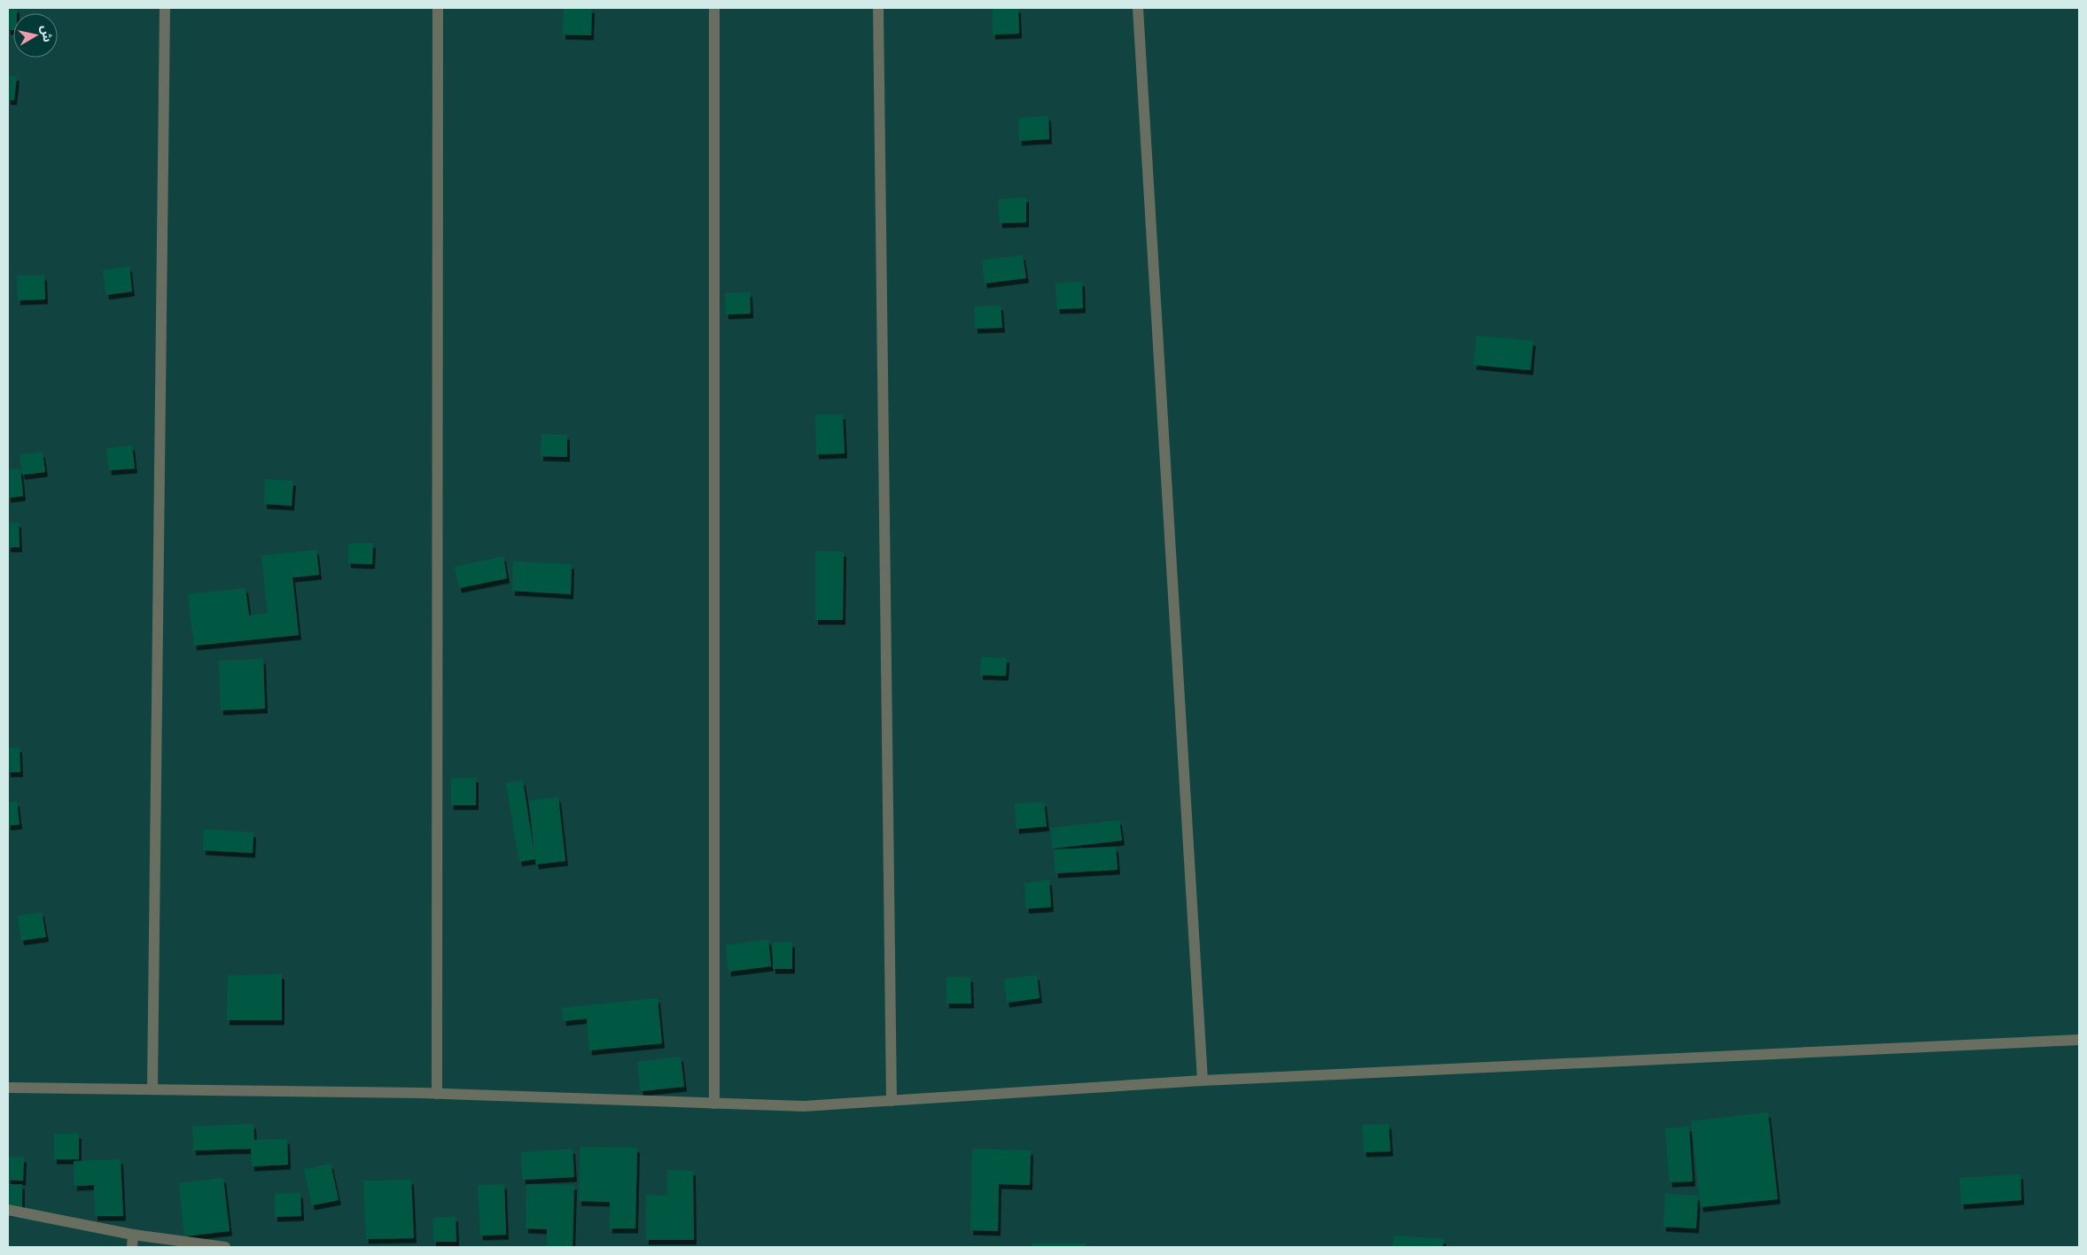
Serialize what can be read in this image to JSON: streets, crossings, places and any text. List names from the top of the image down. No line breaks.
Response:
{"north":"right"}
